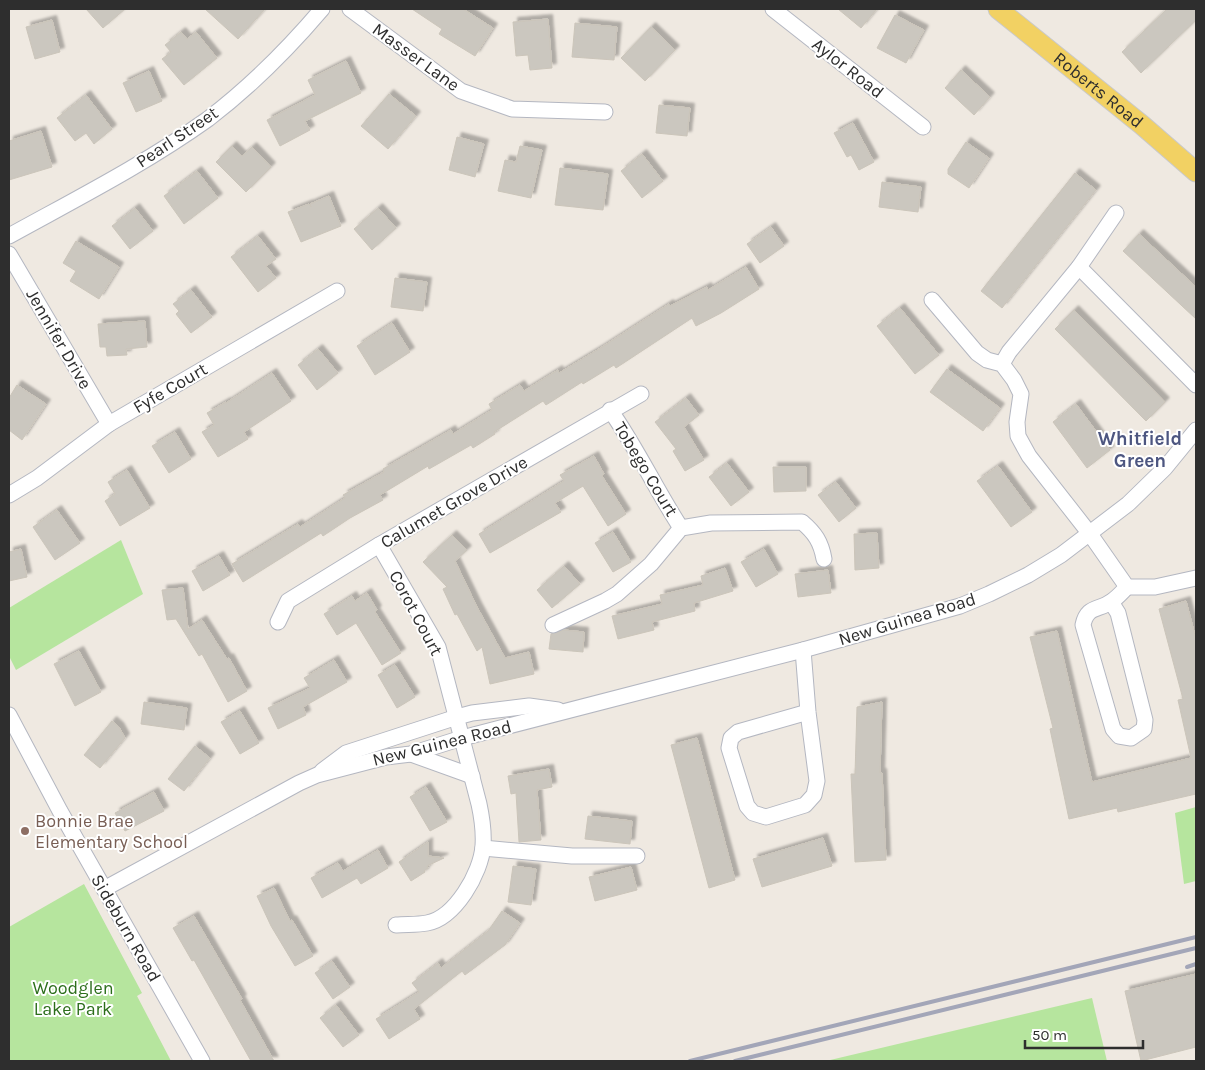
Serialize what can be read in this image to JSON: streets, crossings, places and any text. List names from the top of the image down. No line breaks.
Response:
{"streets":{"main road":["Roberts Road"],"street":["Masser Lane","Aylor Road","Pearl Street","Jennifer Drive","Fyfe Court","Tobego Court","Calumet Grove Drive","Corot Court","New Guinea Road","Sideburn Road"]},"crossings":[["Jennifer Drive","Fyfe Court"],["Tobego Court","Calumet Grove Drive"],["Calumet Grove Drive","Corot Court"],["Corot Court","New Guinea Road"],["New Guinea Road","Sideburn Road"]],"districts":["Whitfield Green"],"parks":["Woodglen Lake Park"],"places":["Bonnie Brae Elementary School"],"scale_bar":"50 m"}
